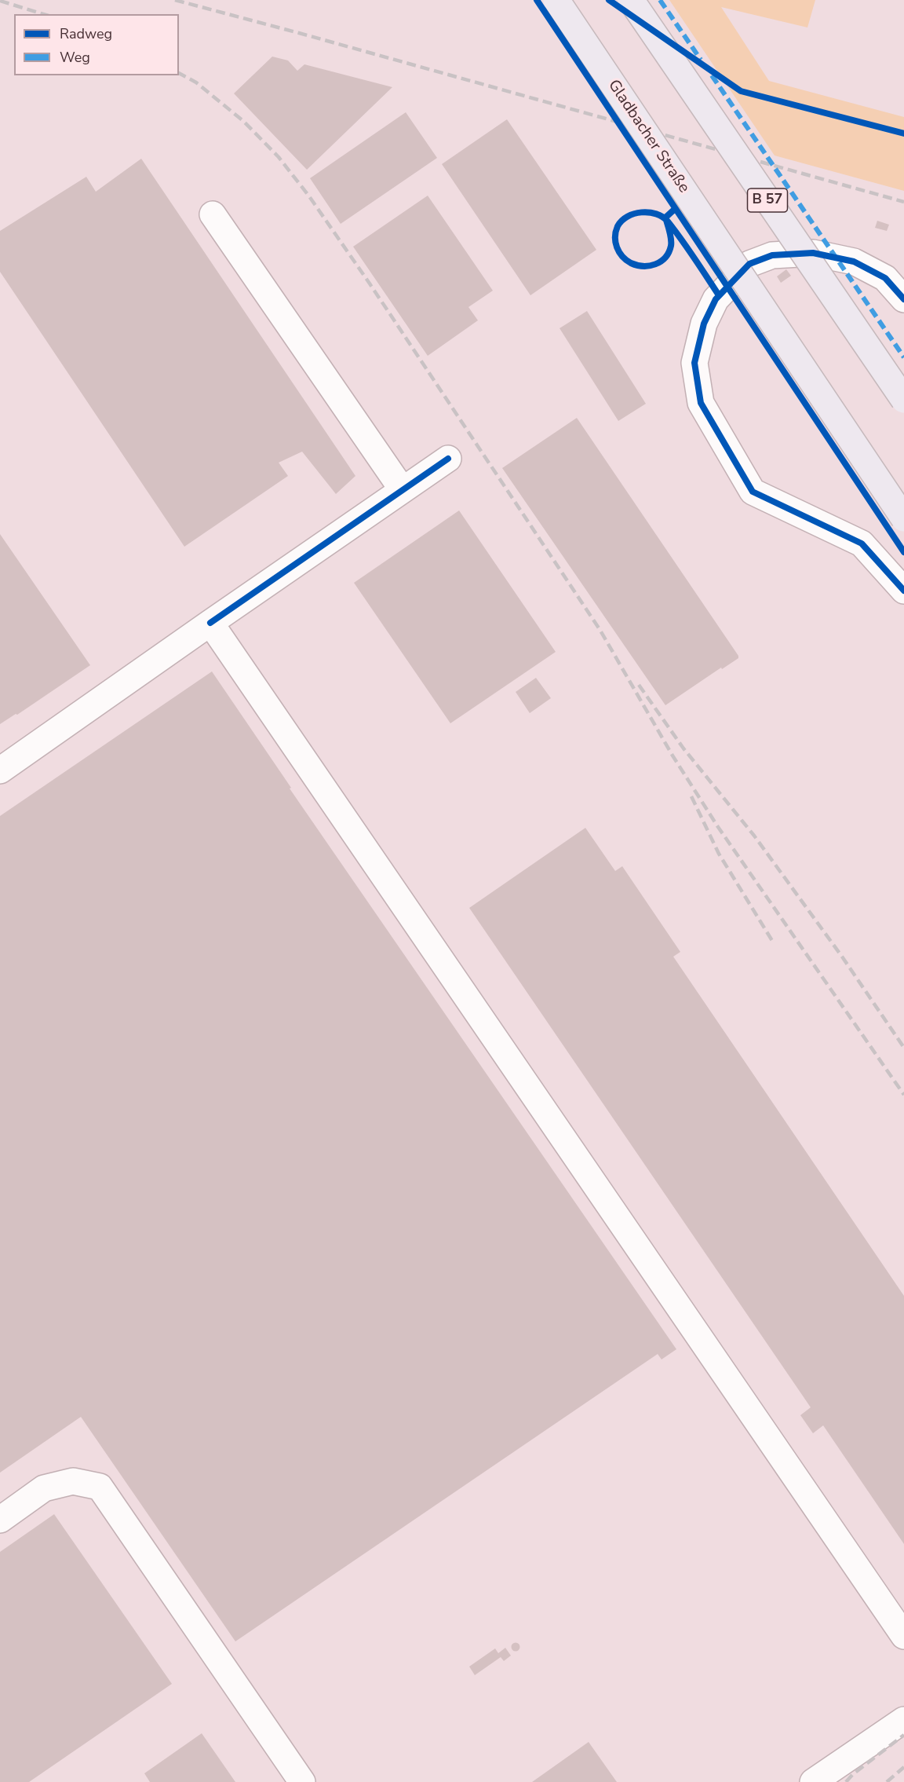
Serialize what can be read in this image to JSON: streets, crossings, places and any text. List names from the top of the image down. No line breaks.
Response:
{"streets":{"main road":["Gladbacher Straße","B 57"]},"legend":["Radweg","Weg"]}
